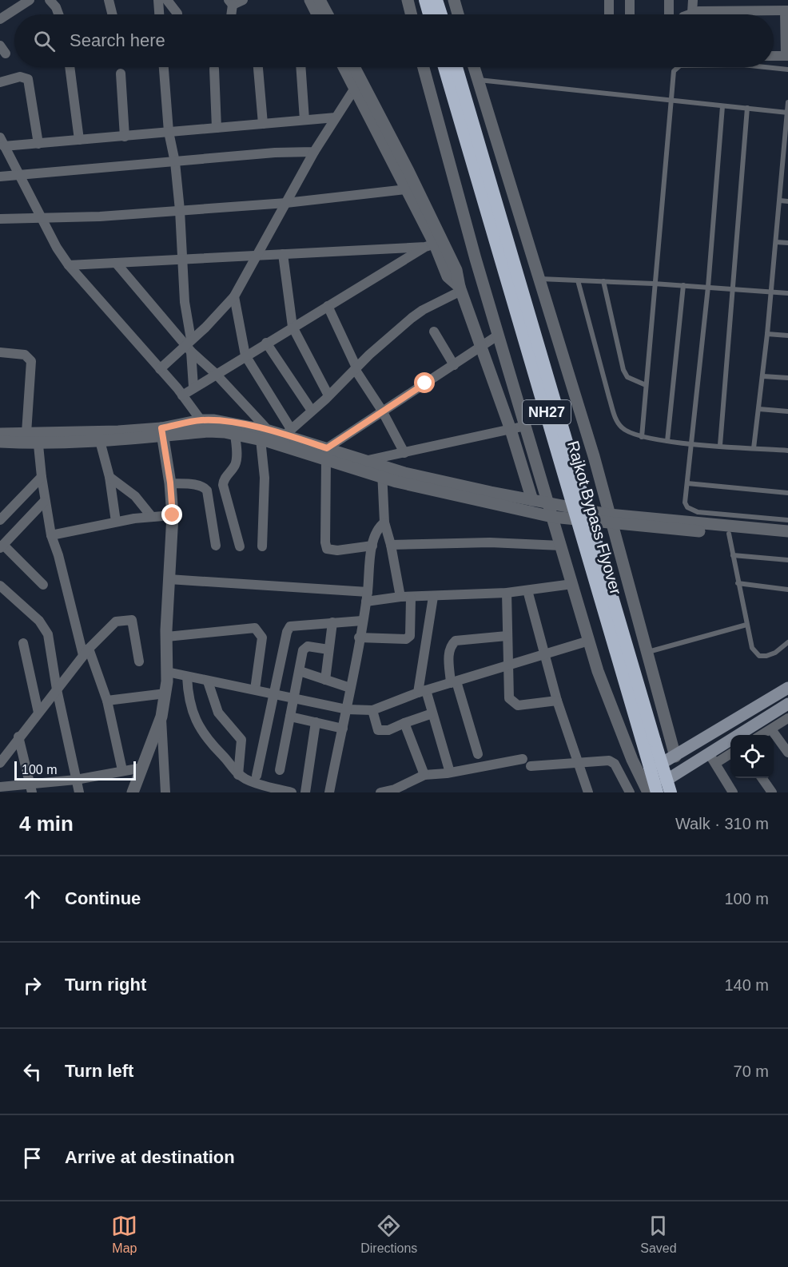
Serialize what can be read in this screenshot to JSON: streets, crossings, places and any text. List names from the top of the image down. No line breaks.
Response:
{"streets":{"highway":["NH27","Rajkot Bypass Flyover"]},"crossings":[["NH27","Rajkot Bypass Flyover"]],"scale_bar":"100 m","page":{"search":"Search here","scale":"100 m","heading":["4 min","Walk · 310 m"],"list":[["Continue","100 m"],["Turn right","140 m"],["Turn left","70 m"],"Arrive at destination"],"nav":["Map","Directions","Saved"]}}
